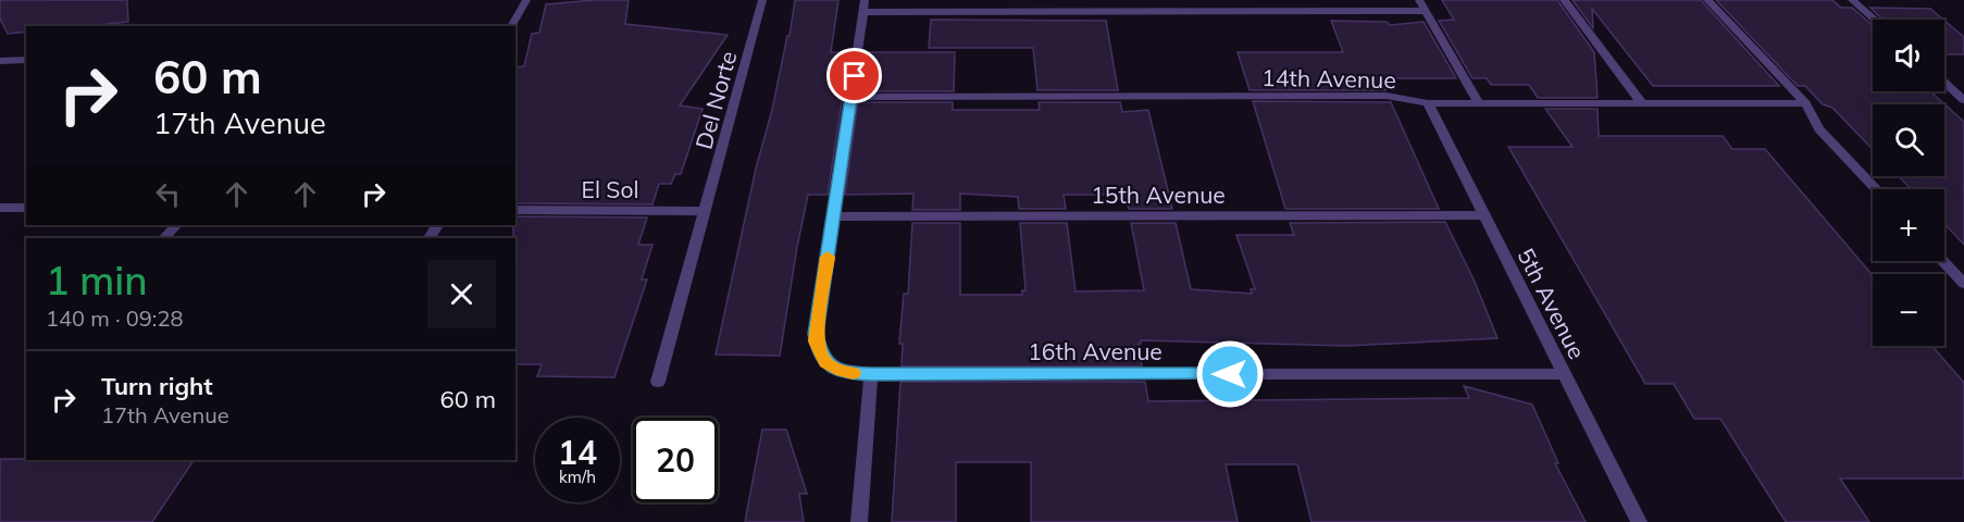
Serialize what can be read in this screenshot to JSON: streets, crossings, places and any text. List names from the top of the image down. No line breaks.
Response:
{"streets":{"lane":["14th Avenue","Del Norte","El Sol","15th Avenue","5th Avenue","16th Avenue"]},"crossings":[["14th Avenue","5th Avenue"],["Del Norte","El Sol"],["15th Avenue","5th Avenue"],["15th Avenue","16th Avenue"],["5th Avenue","16th Avenue"]],"page":{"map_buttons":["+","−"],"turn":["60 m","17th Avenue"],"heading":["1 min","140 m · 09:28"],"list":[{"name":"Turn right","note":"17th Avenue","value":"60 m"}],"speed":"14 km/h","limit":"20"}}
